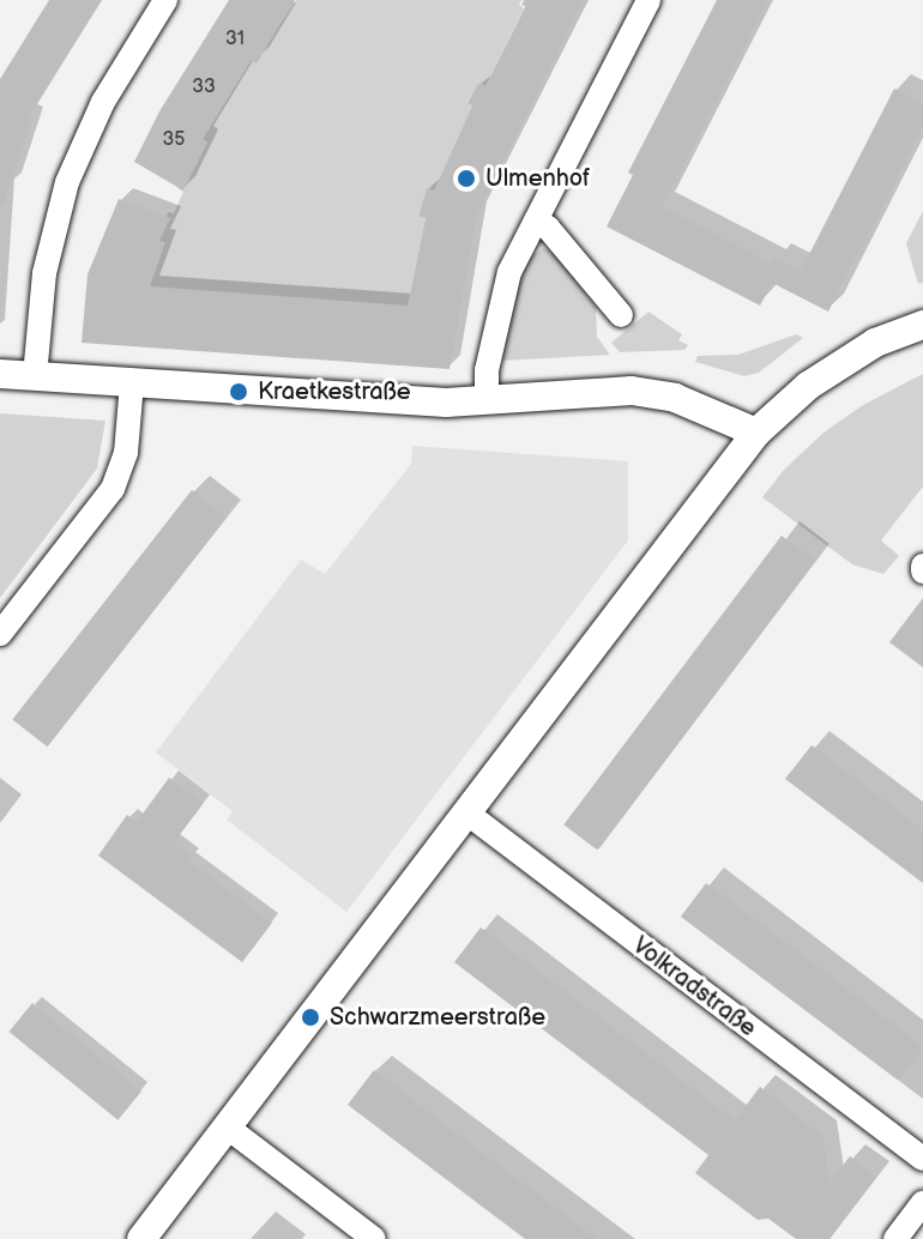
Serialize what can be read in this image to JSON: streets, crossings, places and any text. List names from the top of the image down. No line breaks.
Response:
{"streets":{"street":["Volkradstraße"]},"places":["Ulmenhof","Kraetkestraße","Schwarzmeerstraße"],"house_numbers":["31","33","35"]}
